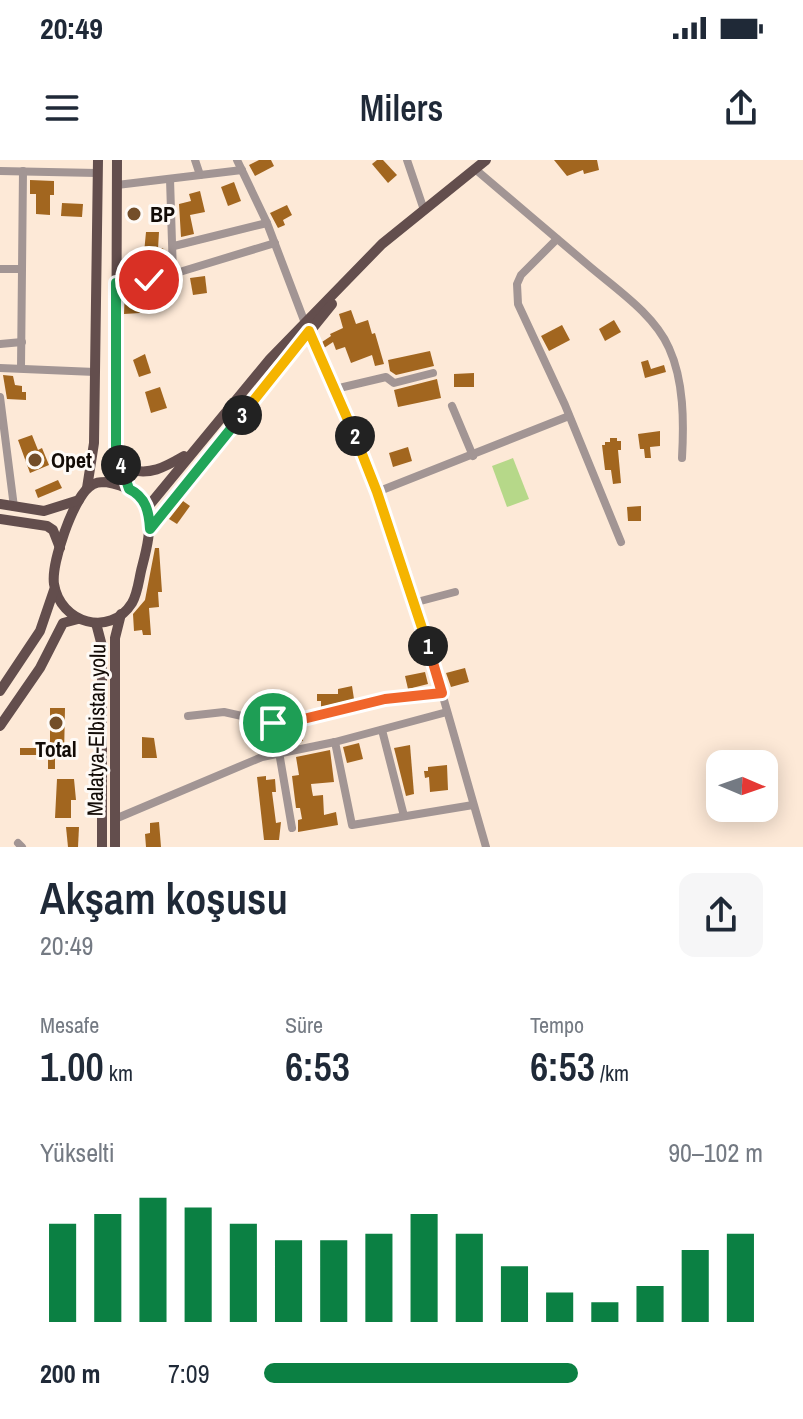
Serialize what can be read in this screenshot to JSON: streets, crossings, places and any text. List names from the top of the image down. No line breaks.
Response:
{"streets":{"main road":["Malatya-Elbistan yolu"]},"places":["BP","Opet","Total"],"north":"right","page":{"status":"20:49","header":"Milers","pins":["3","2","4","1"],"heading":["Akşam koşusu","20:49"],"stats":[["Mesafe","1.00 km"],["Süre","6:53"],["Tempo","6:53 /km"]],"chart":["Yükselti","90–102 m"],"list":[{"name":"200 m","note":"7:09"}]}}
